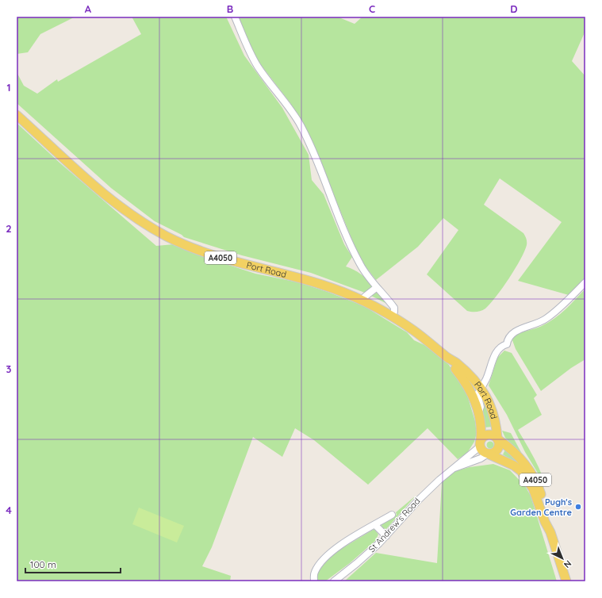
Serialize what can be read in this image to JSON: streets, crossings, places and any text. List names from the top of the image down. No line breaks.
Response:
{"streets":{"main road":["A4050","Port Road"],"street":["St Andrew's Road"]},"crossings":[["A4050","Port Road"],["A4050","St Andrew's Road"],["Port Road","St Andrew's Road"]],"places":["Pugh's Garden Centre"],"scale_bar":"100 m","north":"bottom right","grid":{"columns":["A","B","C","D"],"rows":["1","2","3","4"]}}
